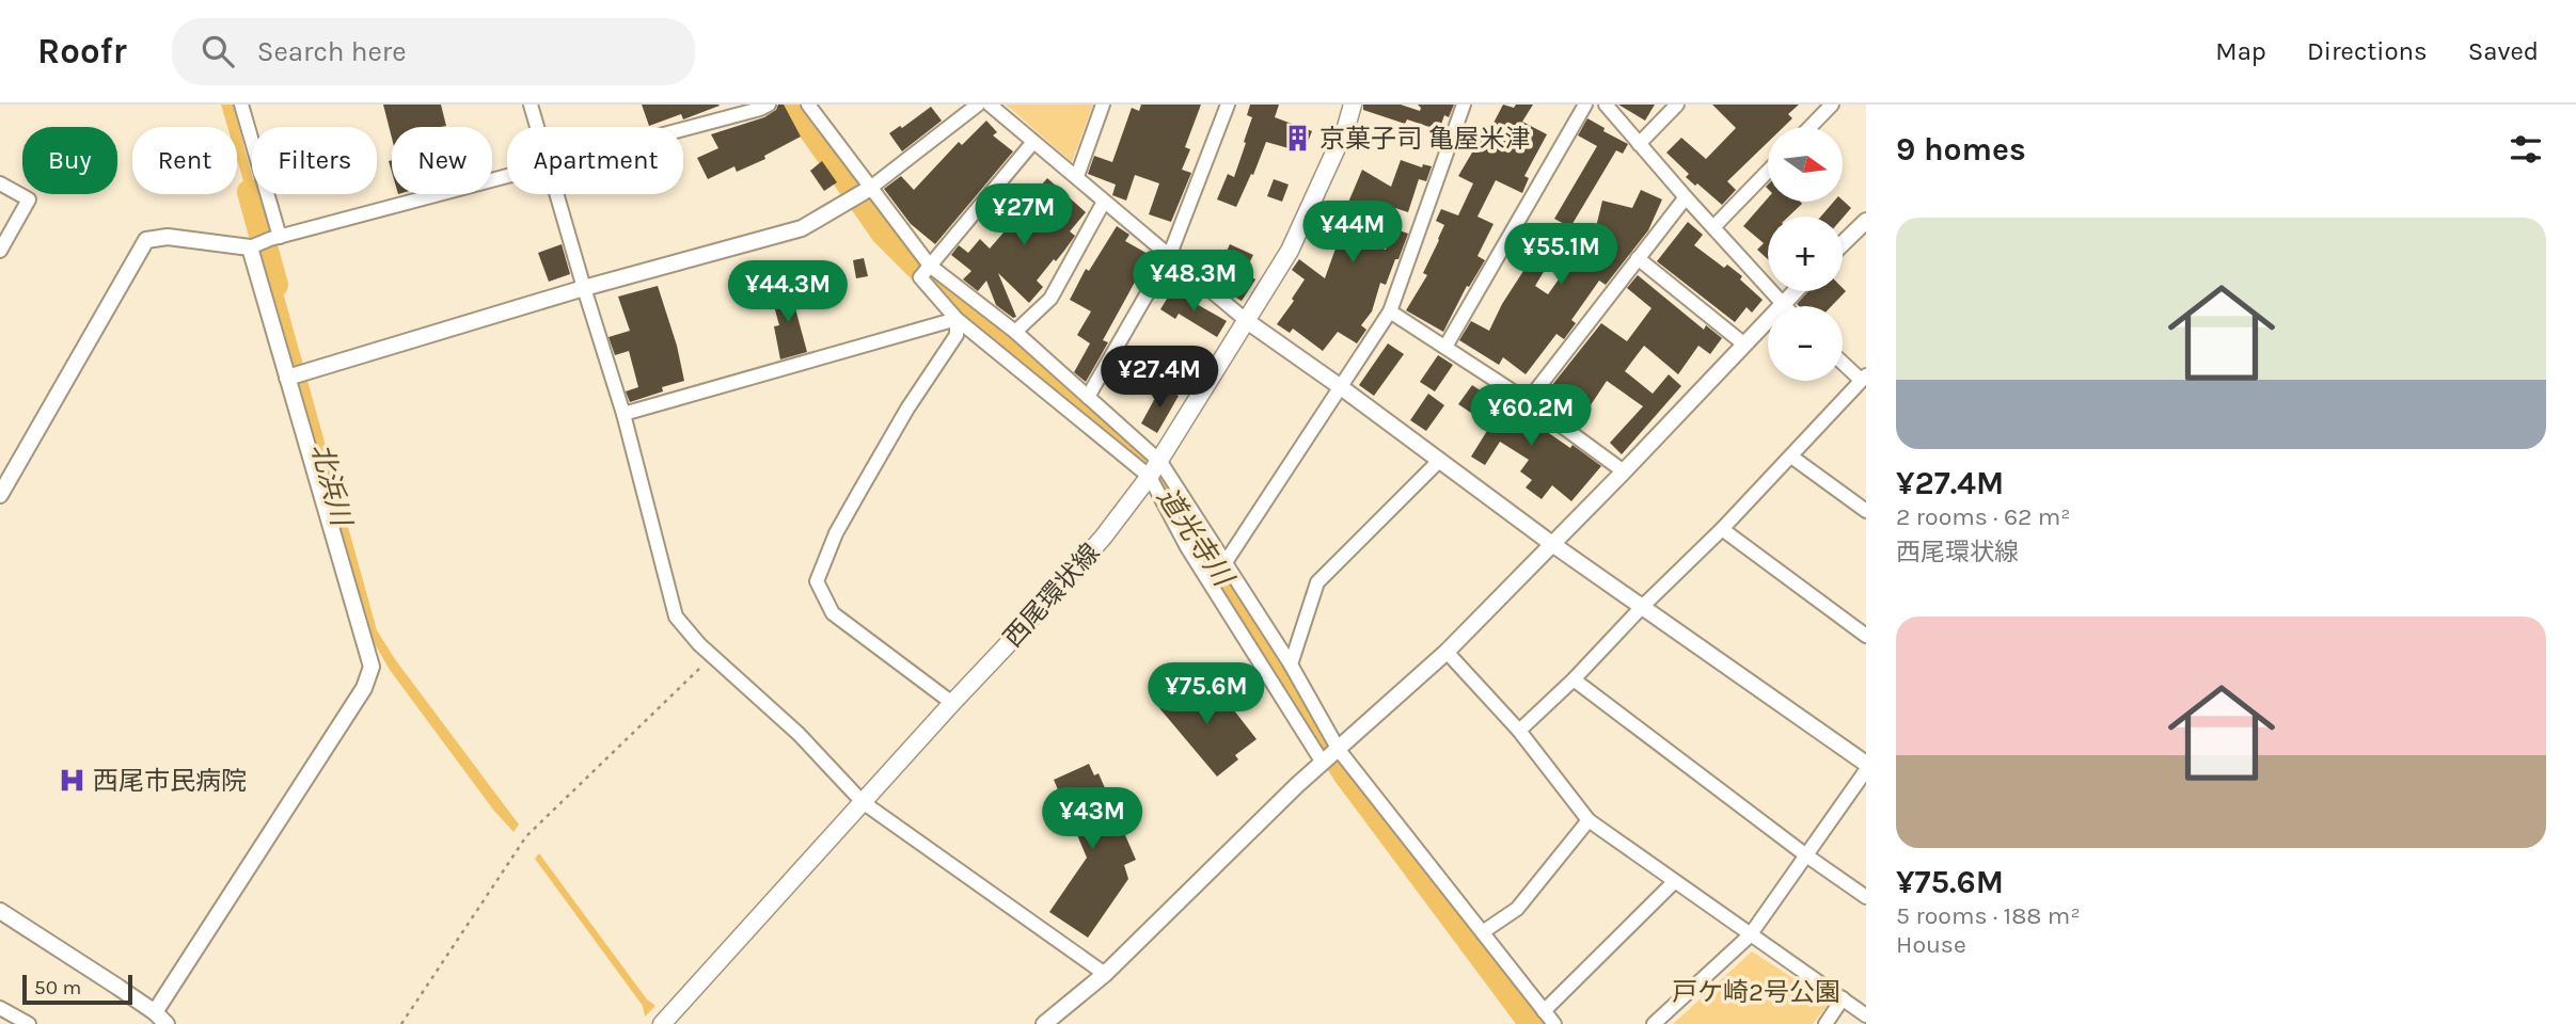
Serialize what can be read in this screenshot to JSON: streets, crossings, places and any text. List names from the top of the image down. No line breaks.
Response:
{"streets":{"main road":["西尾環状線"]},"water":["北浜川","道光寺川"],"parks":["戸ケ崎2号公園"],"places":{"building":["京菓子司 亀屋米津"],"hospital":["西尾市民病院"]},"scale_bar":"50 m","north":"right","page":{"header":"Roofr","search":"Search here","nav":["Map","Directions","Saved"],"heading":"9 homes","map_buttons":["+","−"],"chip":["Buy","Rent","Filters","New","Apartment"],"price":["¥27M","¥44M","¥55.1M","¥48.3M","¥44.3M","¥27.4M","¥60.2M","¥75.6M","¥43M"],"list":[{"name":"¥27.4M","note":"2 rooms · 62 m² · 西尾環状線"},{"name":"¥75.6M","note":"5 rooms · 188 m² · House"}],"scale":"50 m"}}
